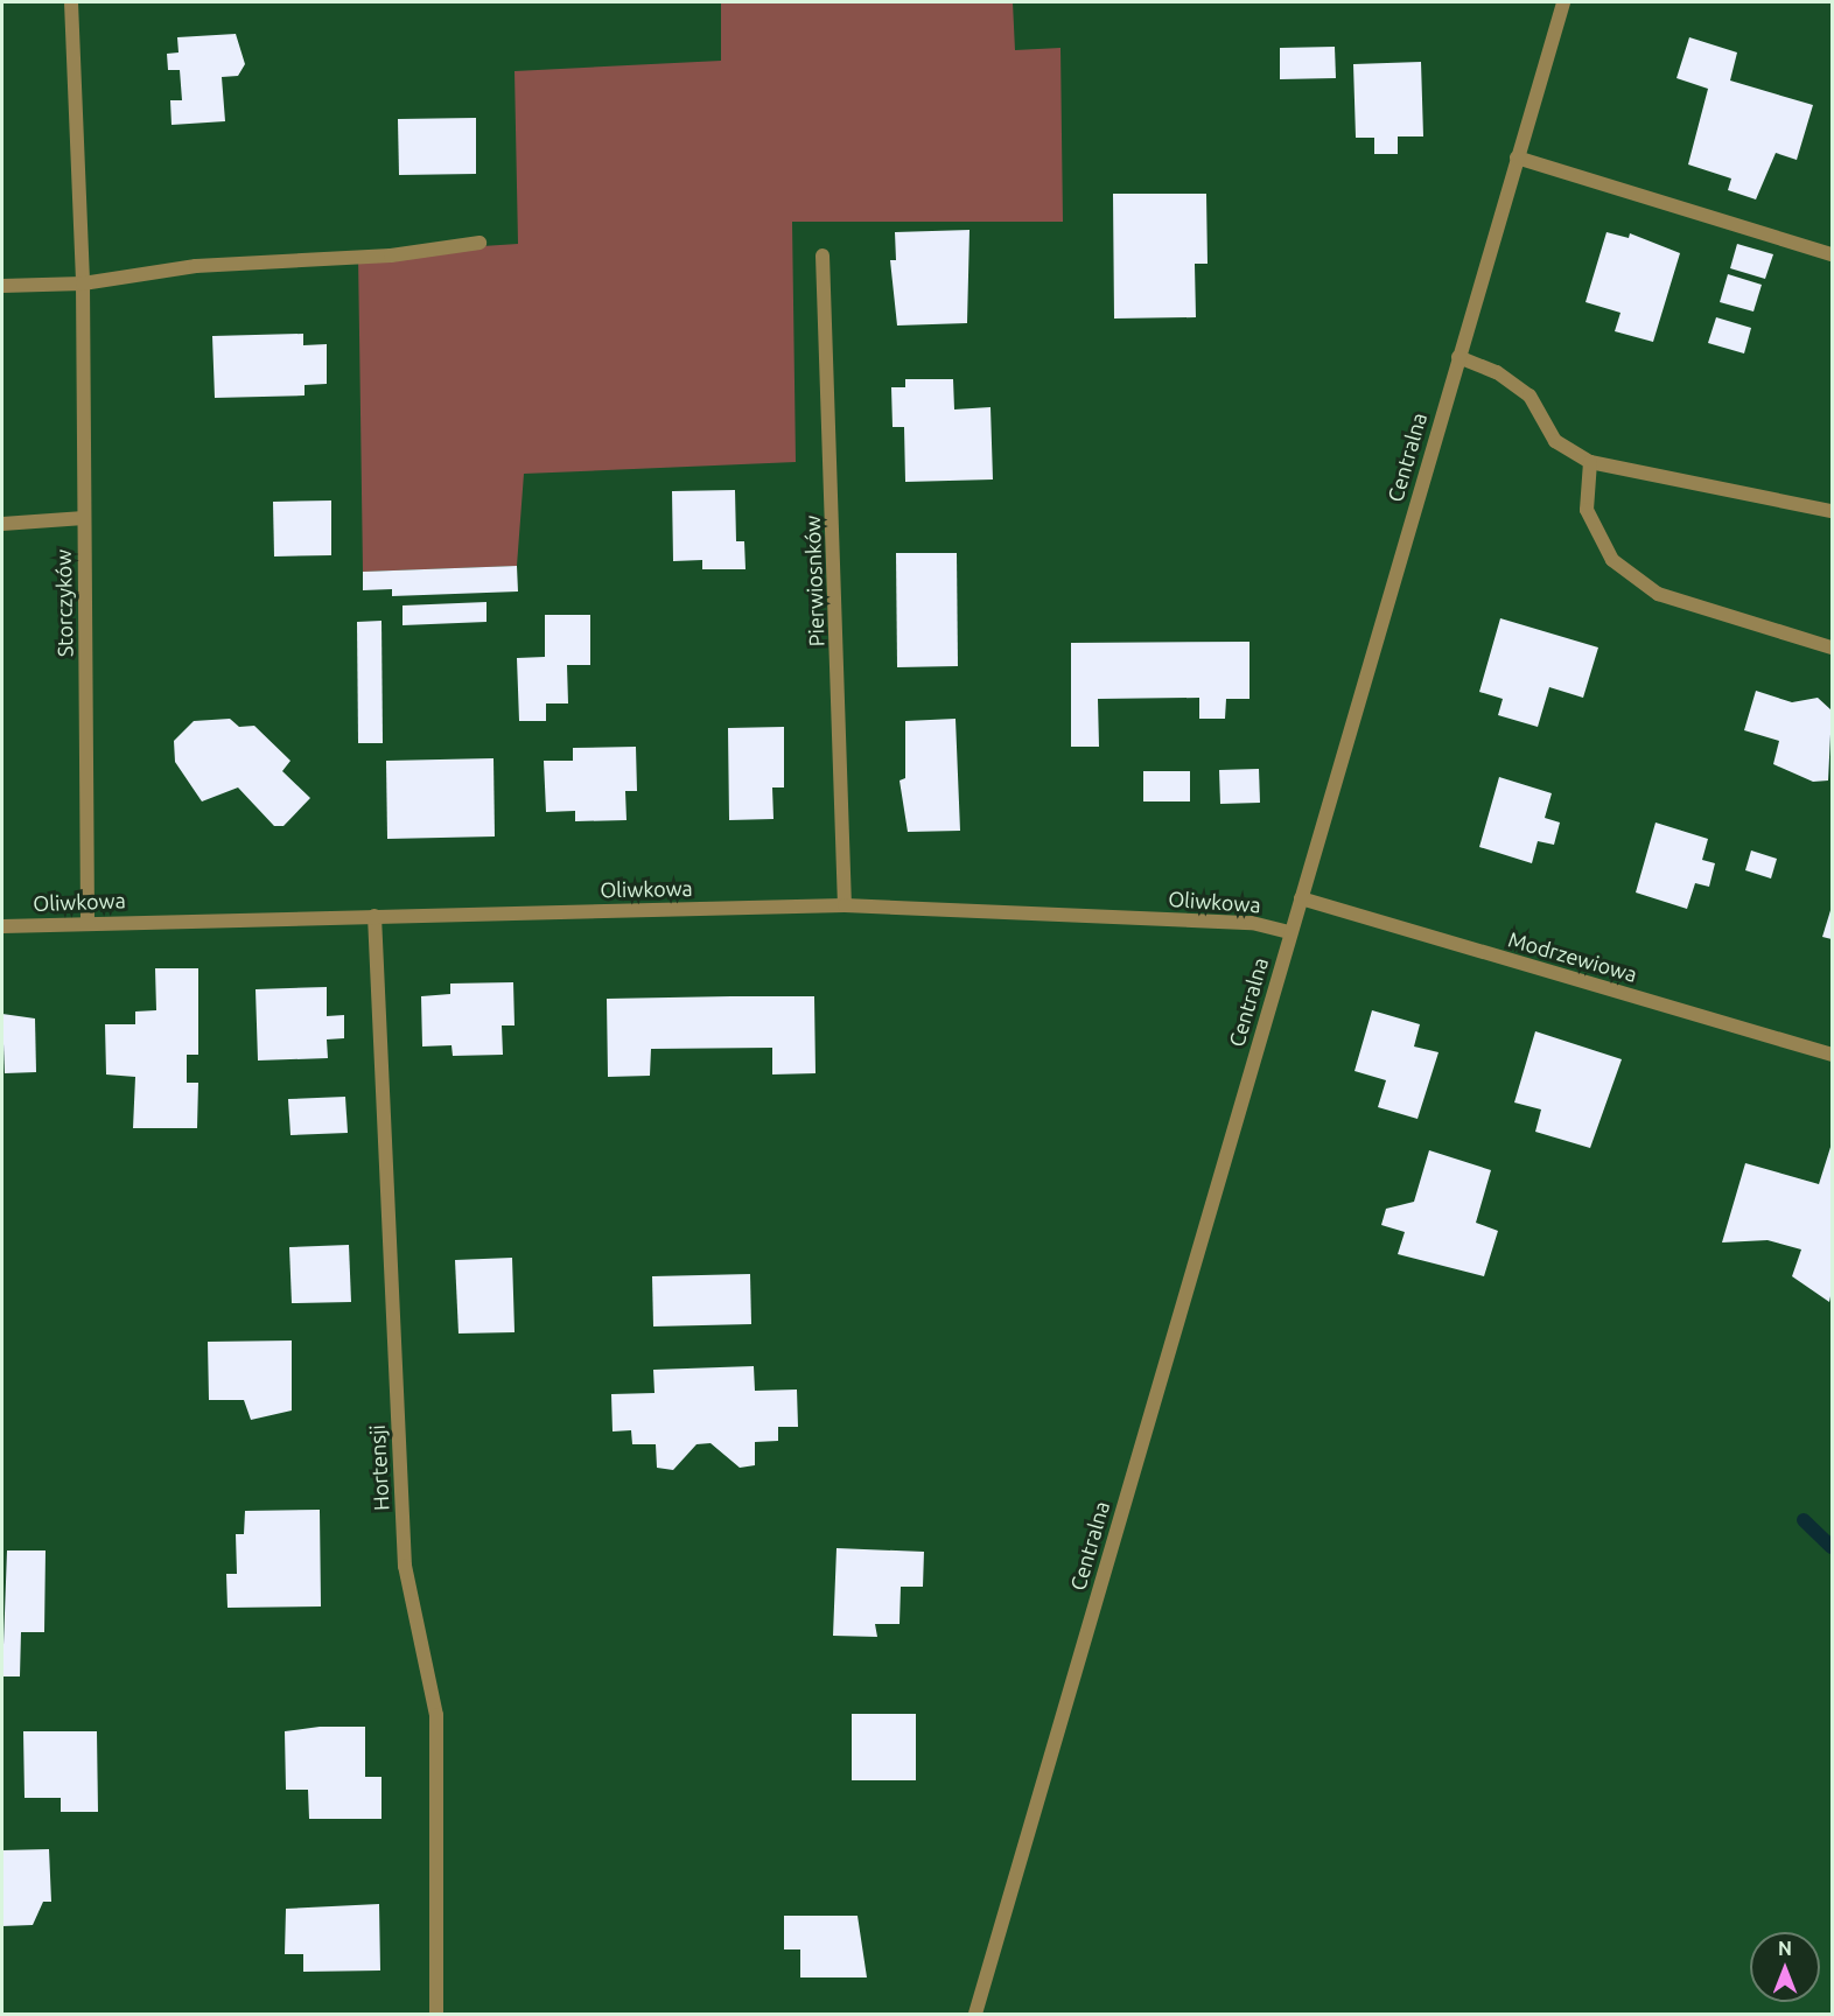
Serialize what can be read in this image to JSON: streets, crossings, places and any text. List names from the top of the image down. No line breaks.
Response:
{"streets":{"street":["Centralna","Pierwiosnków","Storczyków","Oliwkowa","Modrzewiowa","Hortensji"]},"crossings":[["Centralna","Oliwkowa"],["Centralna","Modrzewiowa"],["Pierwiosnków","Oliwkowa"],["Storczyków","Oliwkowa"],["Oliwkowa","Hortensji"]],"north":"top"}
